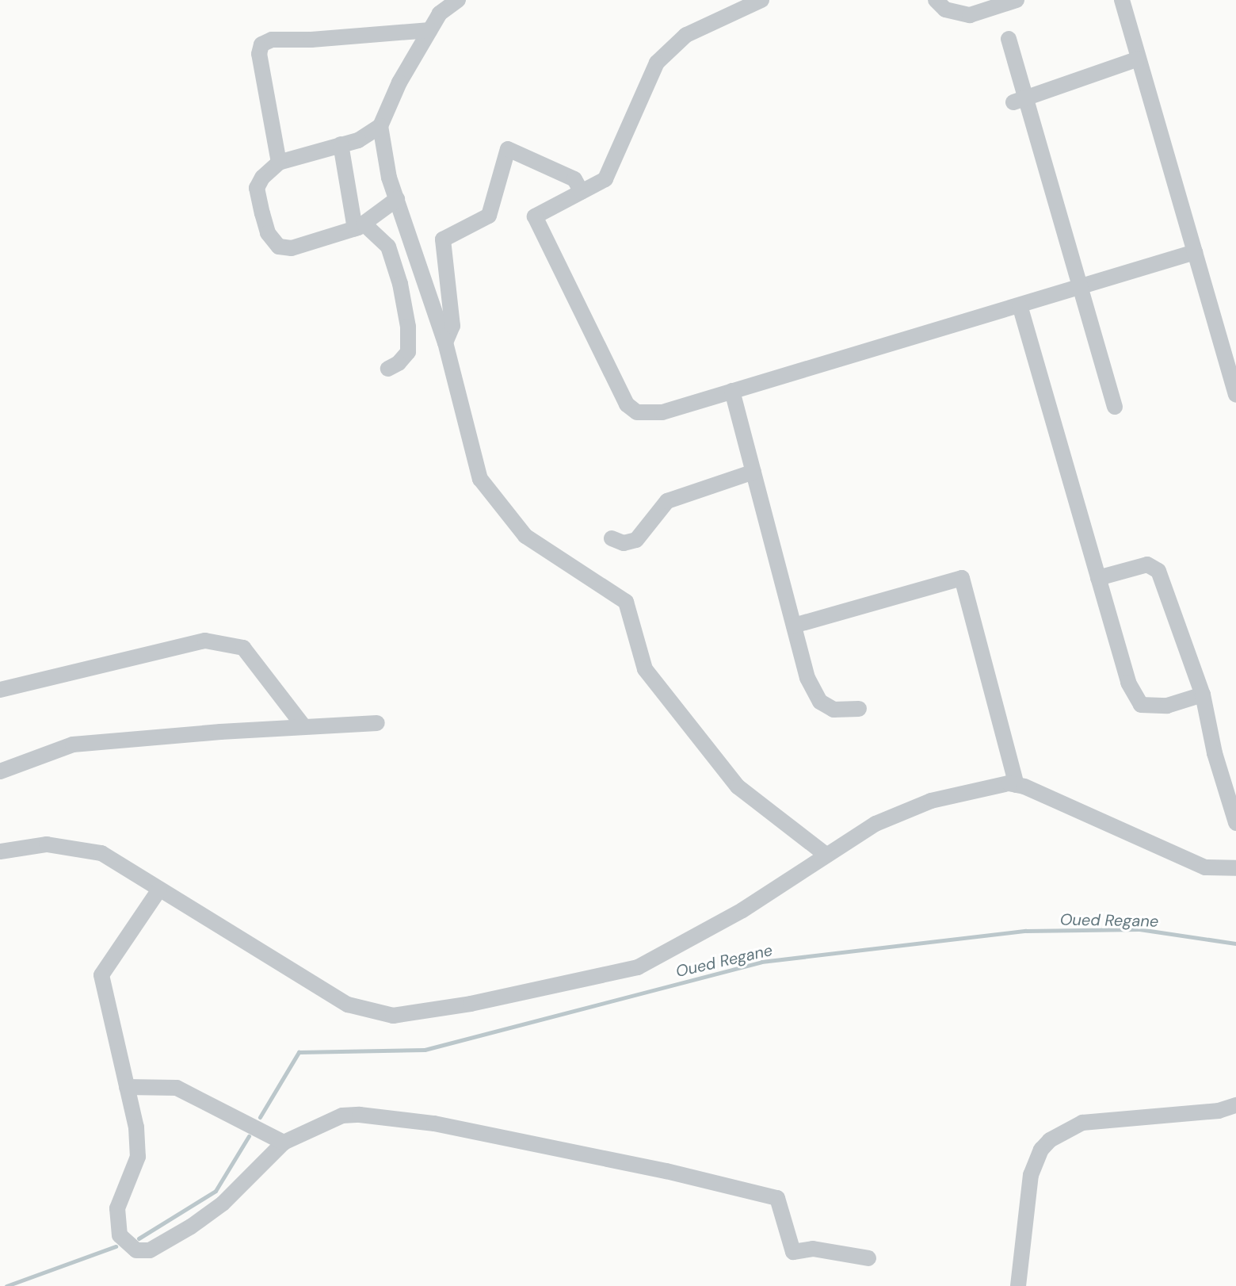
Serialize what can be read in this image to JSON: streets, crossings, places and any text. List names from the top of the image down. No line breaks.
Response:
{"water":["Oued Regane"]}
